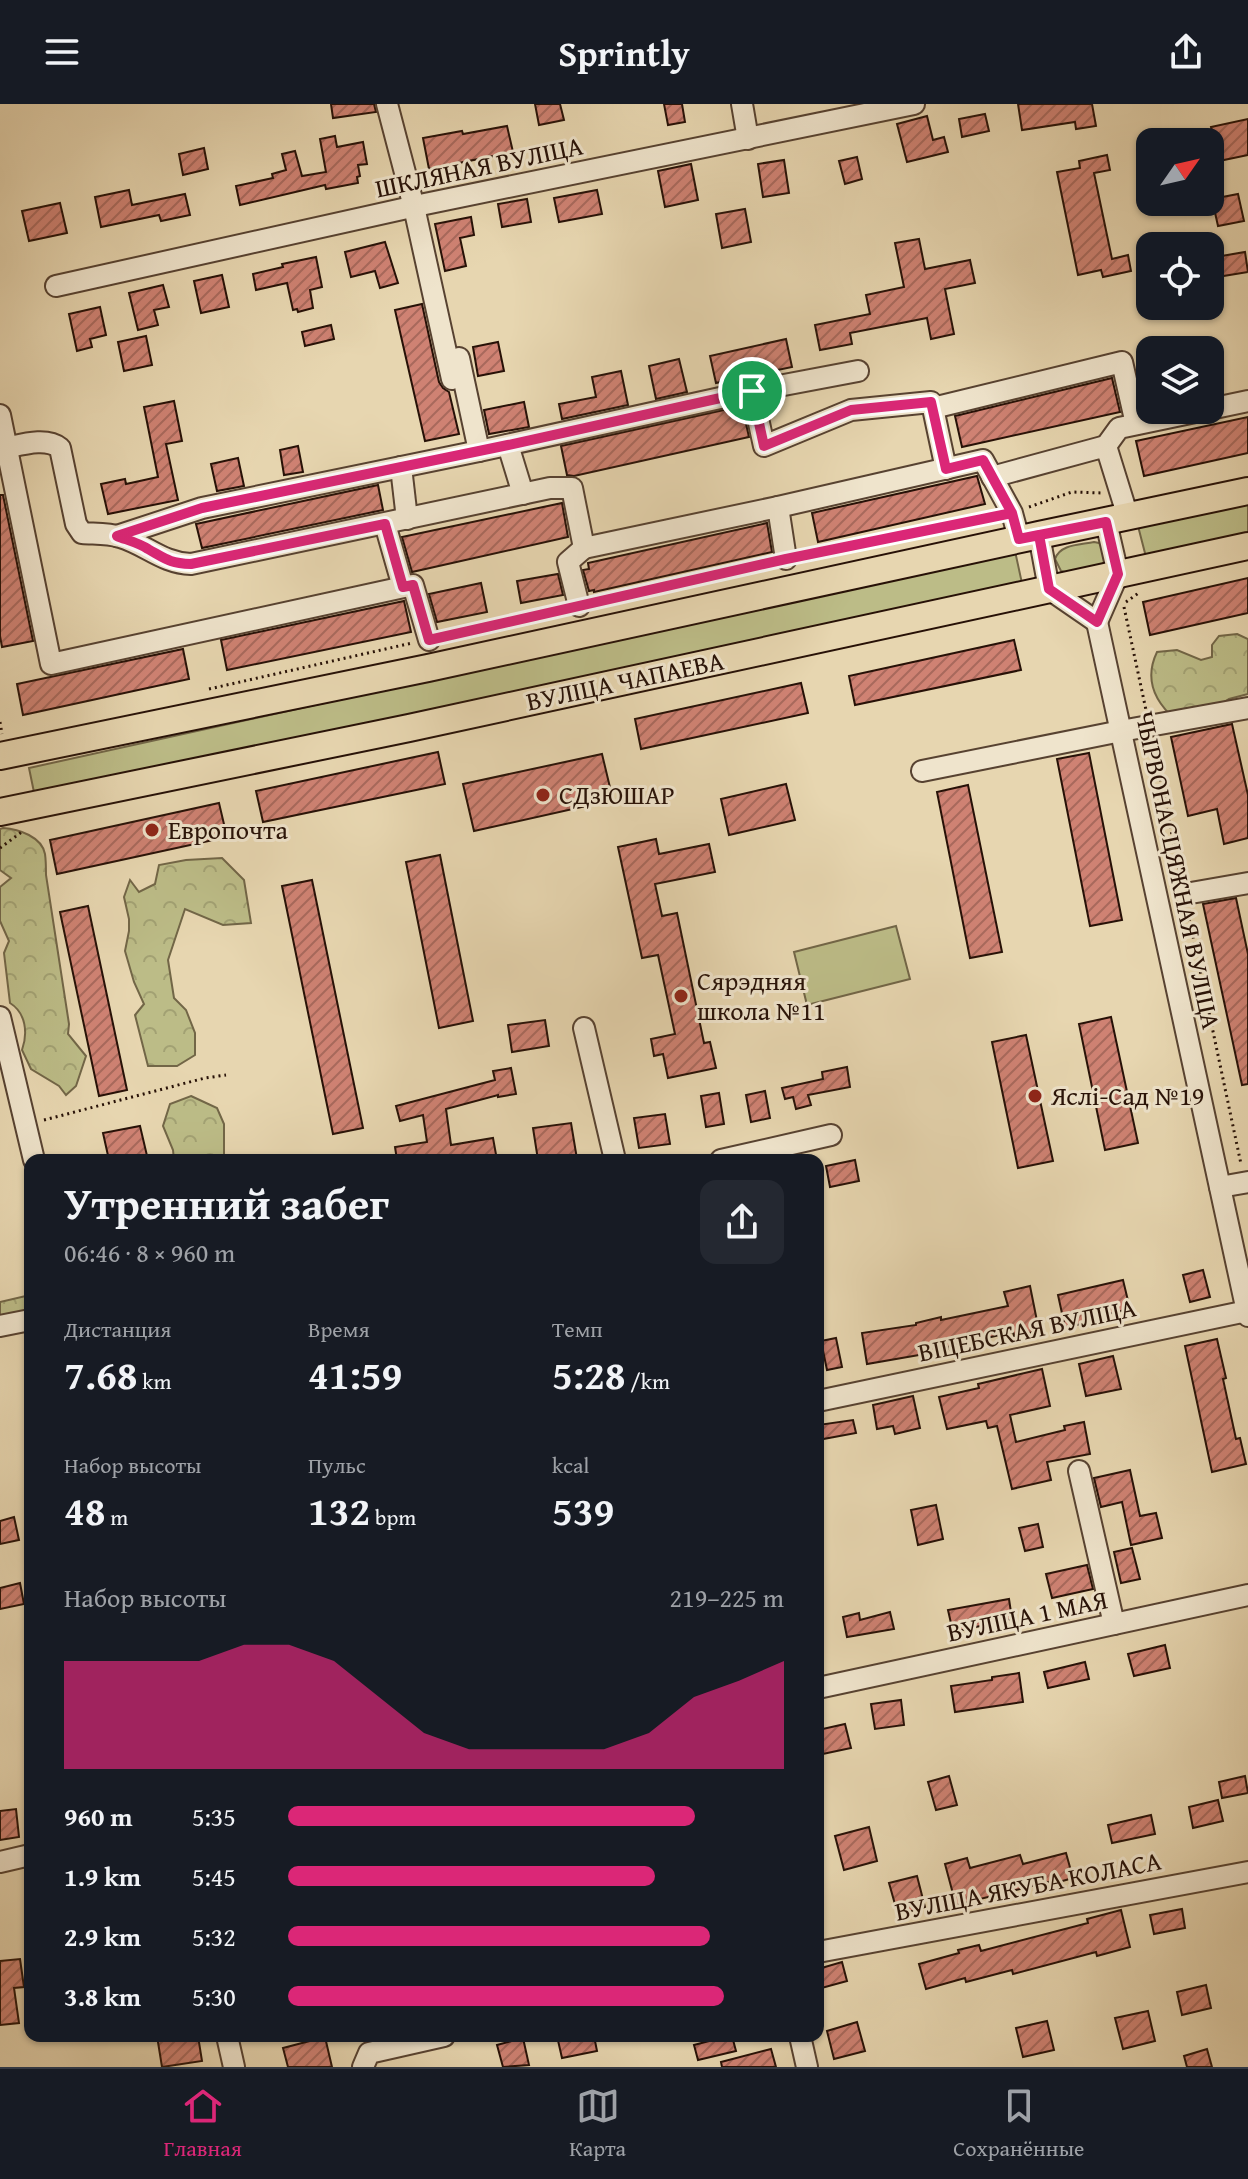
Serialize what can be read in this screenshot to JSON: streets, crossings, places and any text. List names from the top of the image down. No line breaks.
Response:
{"streets":{"main road":["ВУЛІЦА ЧАПАЕВА"],"street":["ШКЛЯНАЯ ВУЛІЦА","ЧЫРВОНАСЦЯЖНАЯ ВУЛІЦА","ВІЦЕБСКАЯ ВУЛІЦА","ВУЛІЦА 1 МАЯ","ВУЛІЦА ЯКУБА КОЛАСА"]},"crossings":[["ЧЫРВОНАСЦЯЖНАЯ ВУЛІЦА","ВІЦЕБСКАЯ ВУЛІЦА"]],"places":["СДзЮШАР","Европочта","Сярэдняя школа №11","Яслі-Сад №19"],"north":"top right","page":{"header":"Sprintly","heading":["Утренний забег","06:46 · 8 × 960 m"],"stats":[["Дистанция","7.68 km"],["Время","41:59"],["Темп","5:28 /km"],["Набор высоты","48 m"],["Пульс","132 bpm"],["kcal","539"]],"chart":["Набор высоты","219–225 m"],"list":[{"name":"960 m","note":"5:35"},{"name":"1.9 km","note":"5:45"},{"name":"2.9 km","note":"5:32"},{"name":"3.8 km","note":"5:30"}],"tabs":["Главная","Карта","Сохранённые"]}}
